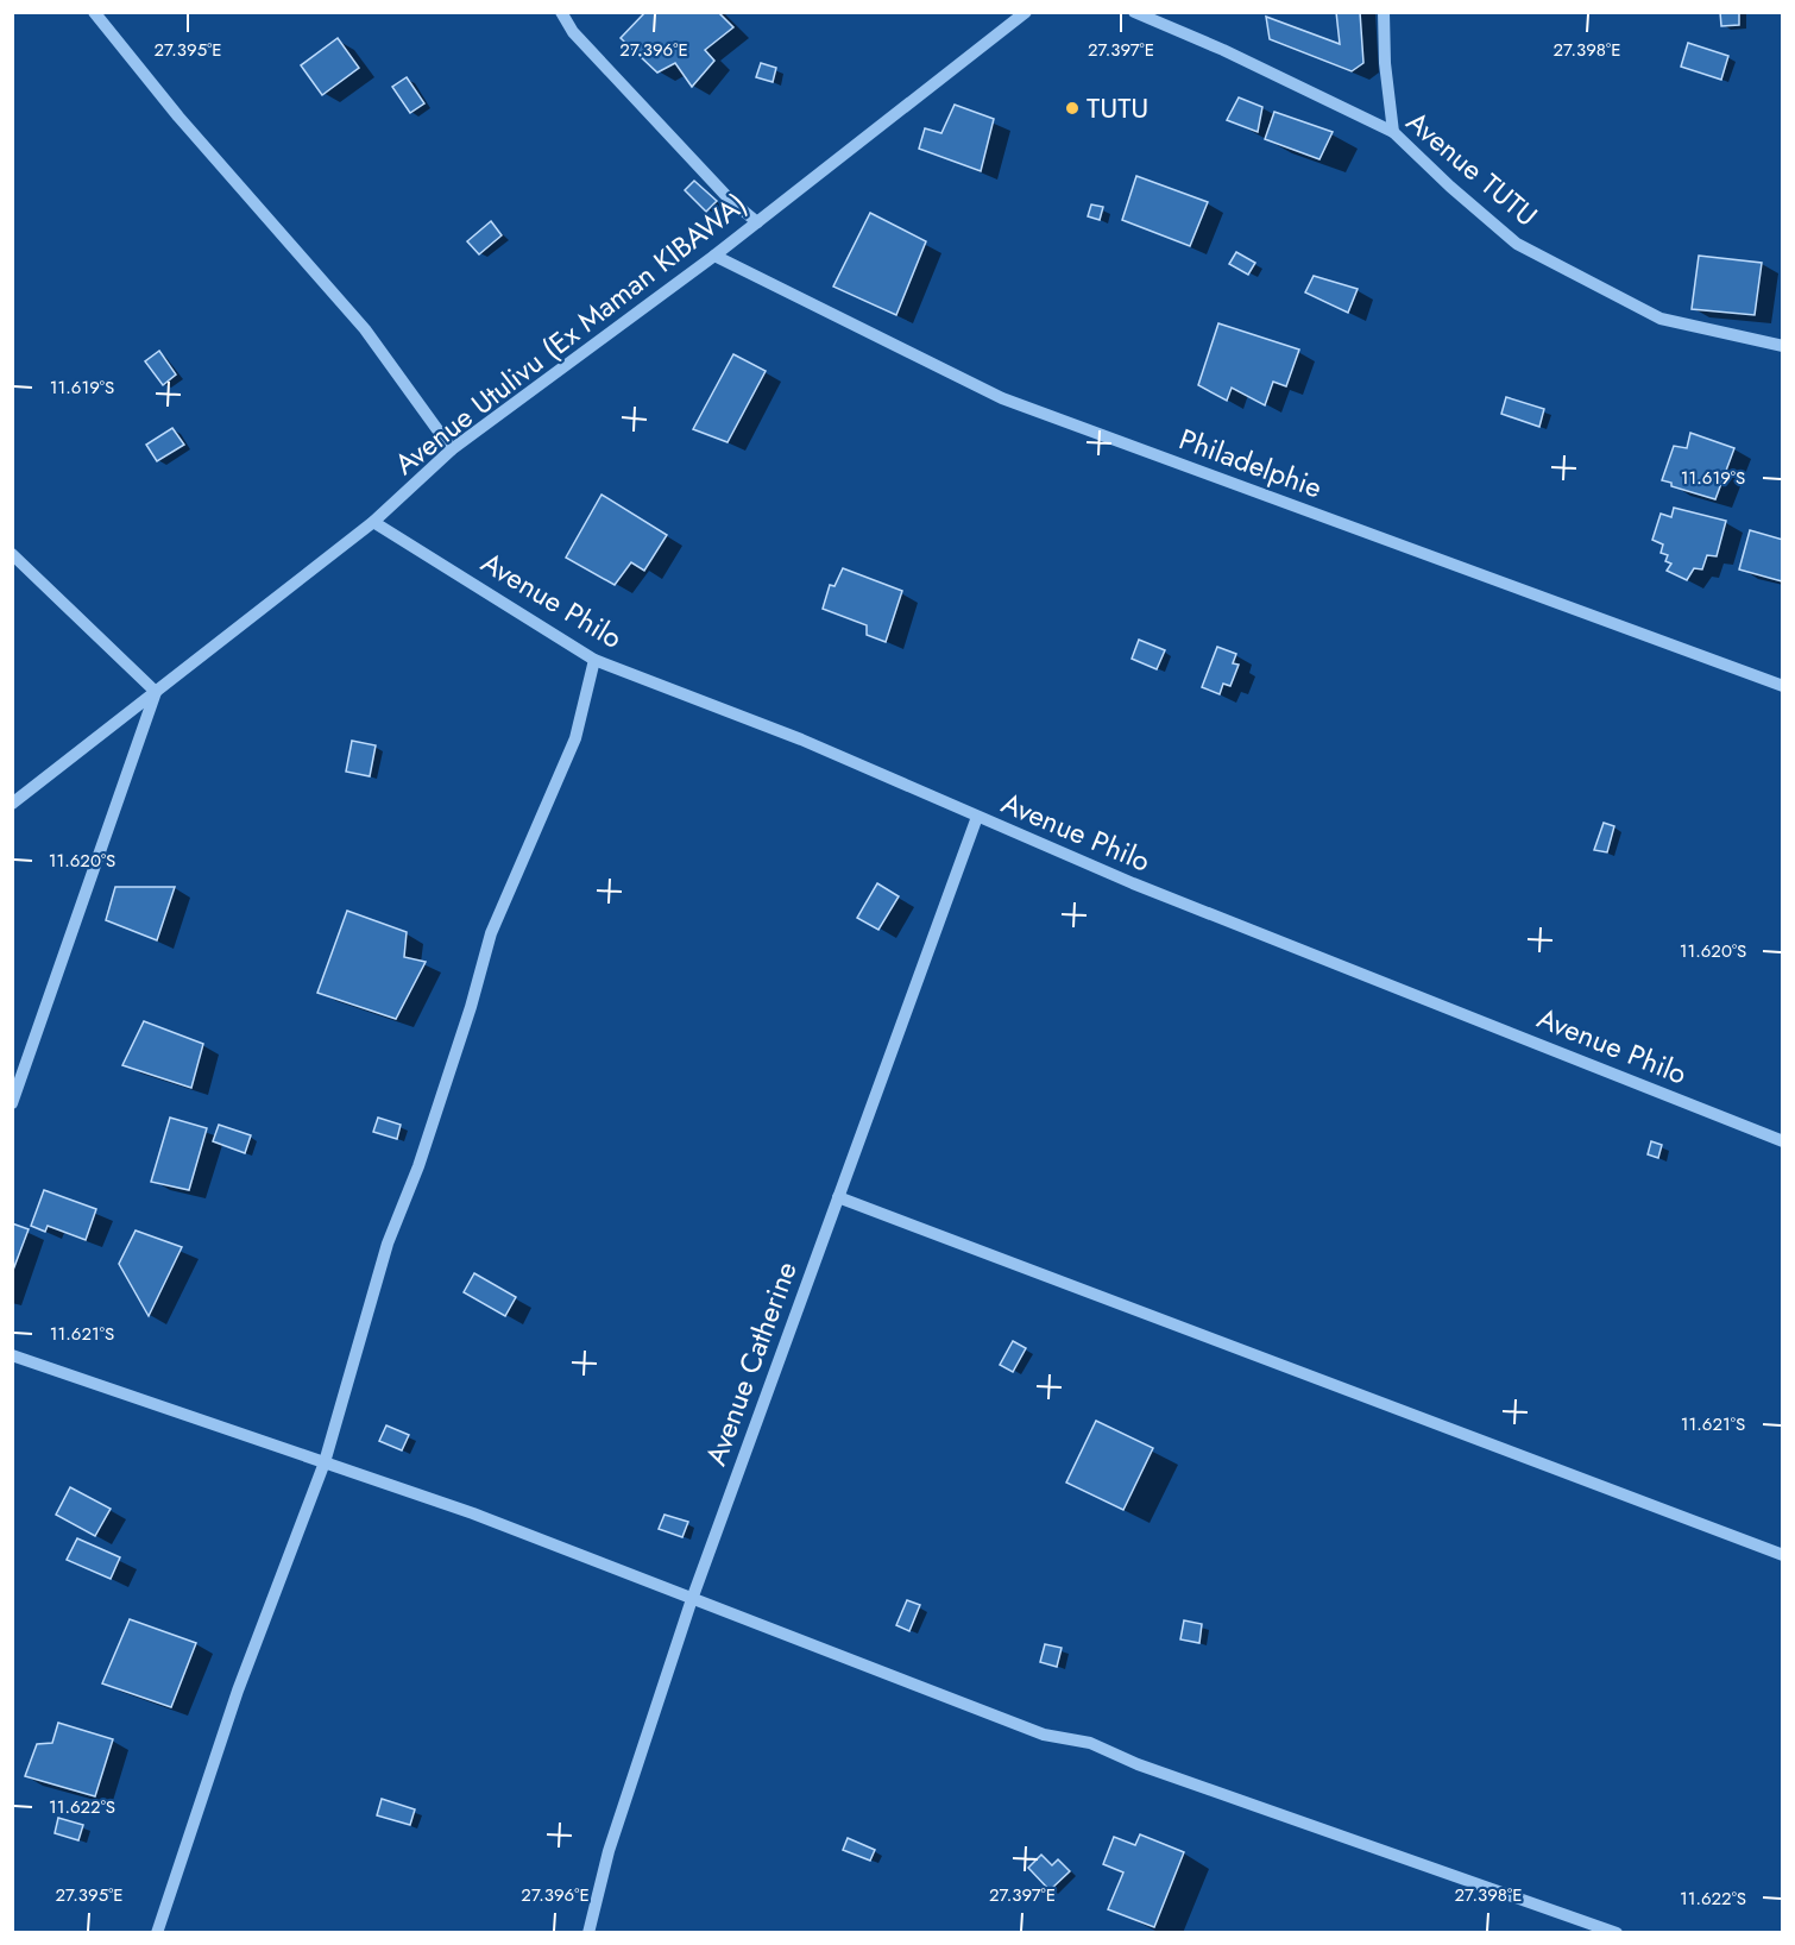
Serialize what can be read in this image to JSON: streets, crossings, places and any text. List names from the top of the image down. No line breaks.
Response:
{"streets":{"street":["Avenue TUTU","Avenue Utulivu (Ex Maman KIBAWA)","Philadelphie","Avenue Philo","Avenue Catherine"]},"crossings":[["Avenue Utulivu (Ex Maman KIBAWA)","Philadelphie"],["Avenue Utulivu (Ex Maman KIBAWA)","Avenue Philo"],["Avenue Philo","Avenue Catherine"]],"places":["TUTU"],"coordinates":["27.395°E","27.396°E","27.397°E","27.398°E","11.619°S","11.620°S","11.621°S","11.622°S"]}
